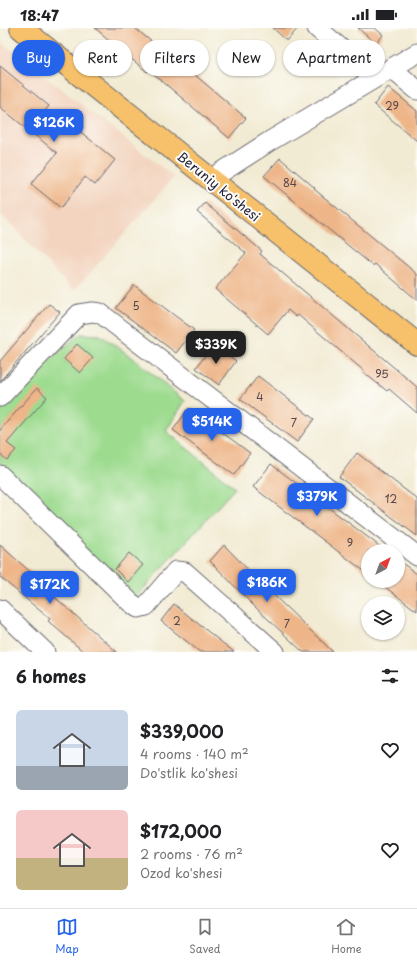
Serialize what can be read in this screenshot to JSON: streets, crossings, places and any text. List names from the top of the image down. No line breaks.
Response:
{"streets":{"main road":["Beruniy ko'shesi"]},"house_numbers":["29","84","5","95","4","7","12","9","2","7"],"north":"top right","page":{"status":"18:47","chip":["Buy","Rent","Filters","New","Apartment"],"price":["$126K","$339K","$514K","$379K","$186K","$172K"],"heading":"6 homes","list":[{"name":"$339,000","note":"4 rooms · 140 m² · Do'stlik ko'shesi"},{"name":"$172,000","note":"2 rooms · 76 m² · Ozod ko'shesi"}],"tabs":["Map","Saved","Home"]}}
